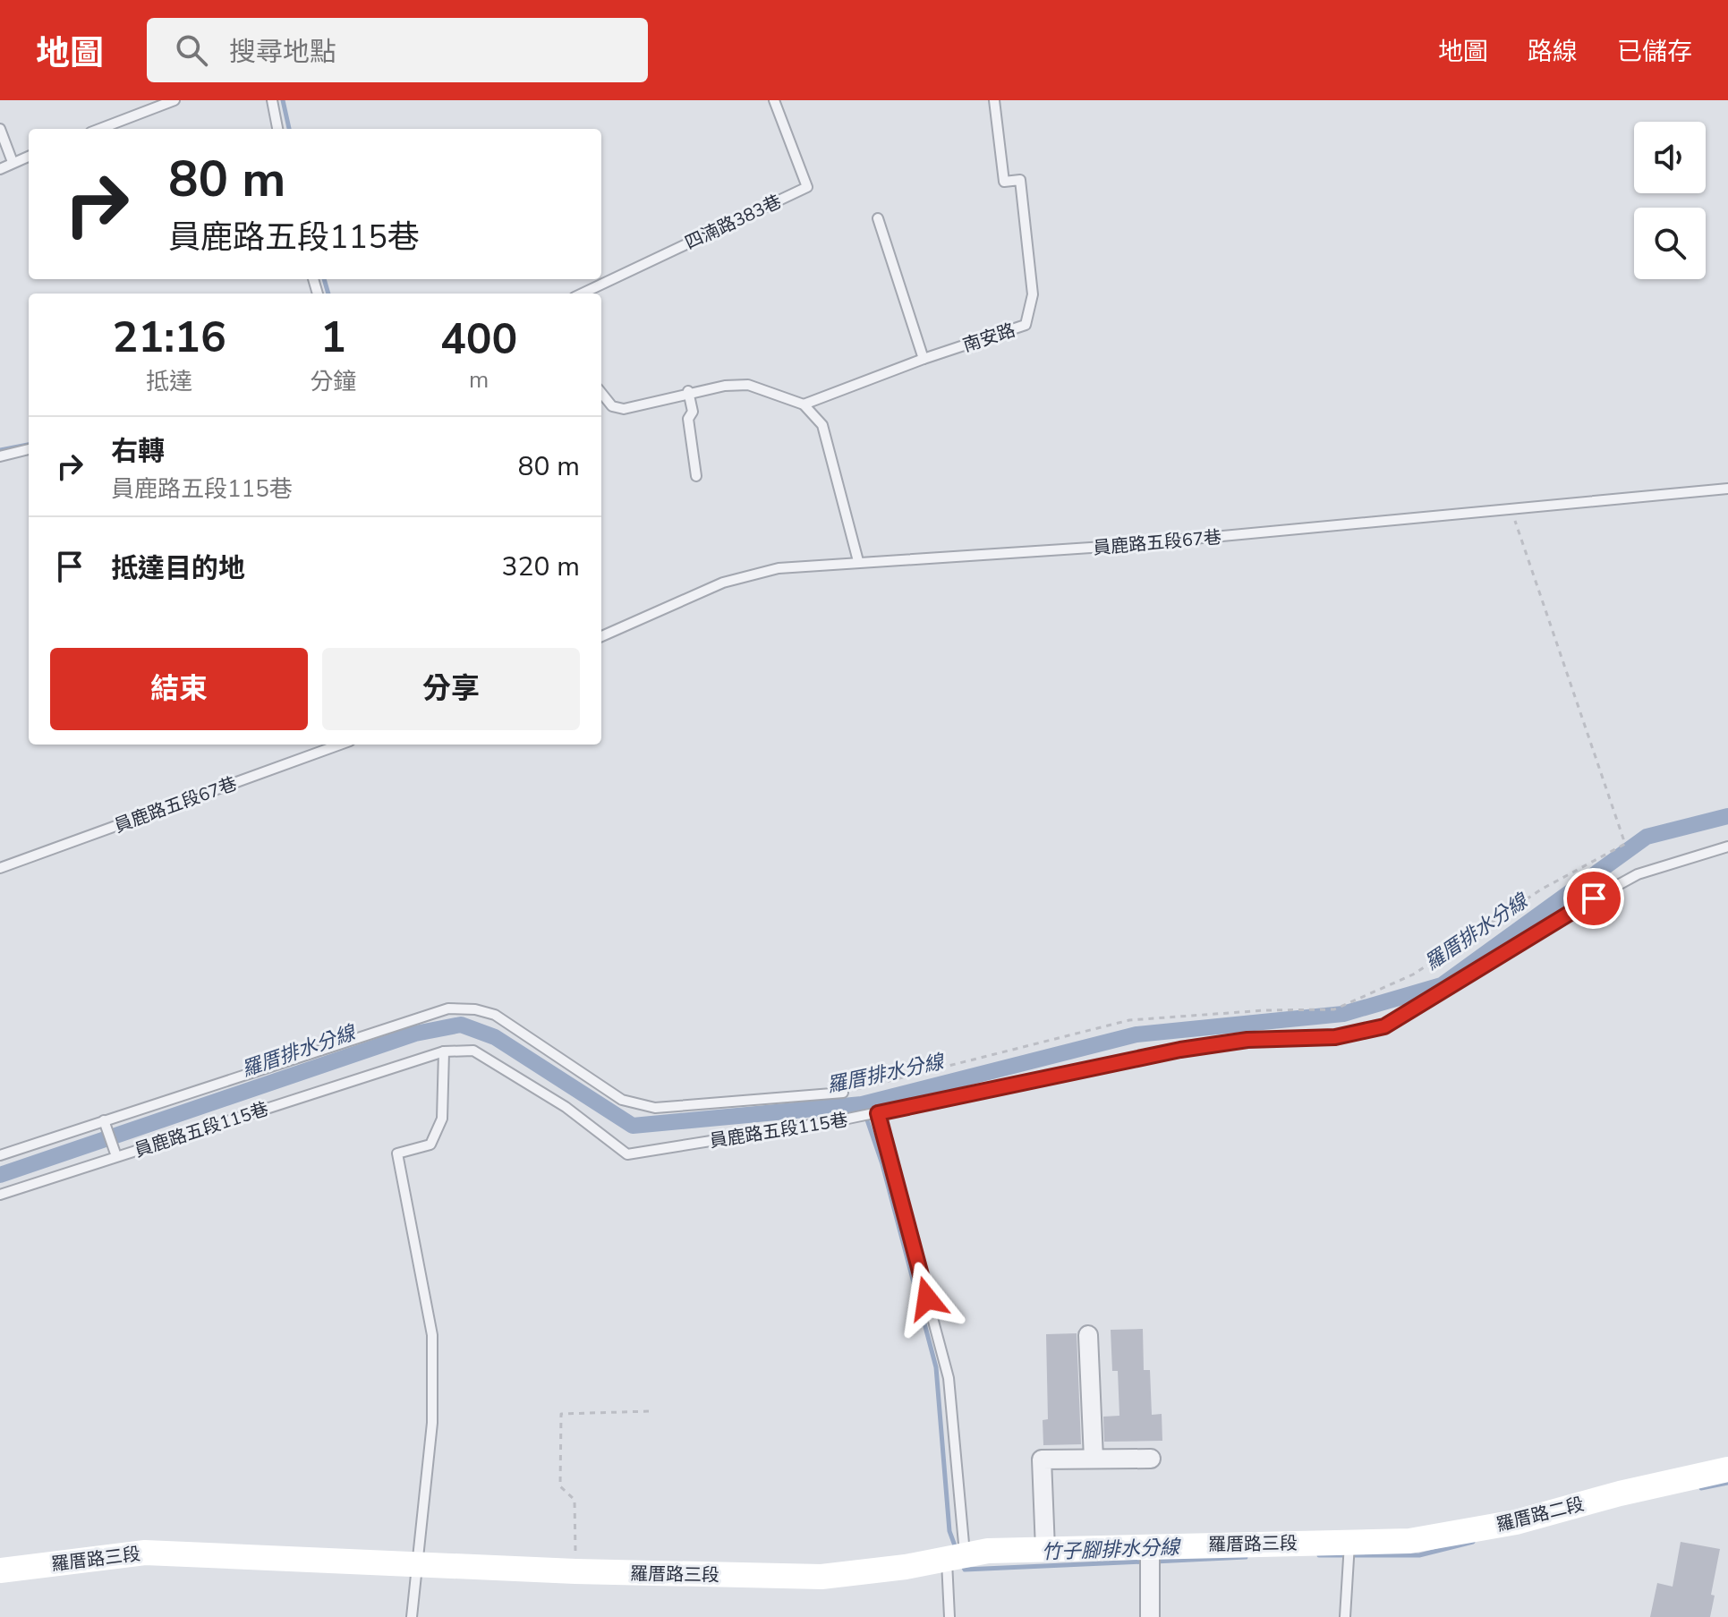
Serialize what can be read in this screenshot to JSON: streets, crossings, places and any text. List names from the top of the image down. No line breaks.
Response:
{"streets":{"street":["羅厝路二段","羅厝路三段"],"lane":["四湳路383巷","南安路","員鹿路五段67巷","員鹿路五段115巷"]},"crossings":[["羅厝路二段","羅厝路三段"]],"water":["羅厝排水分線","竹子腳排水分線"],"page":{"header":"地圖","search":"搜尋地點","nav":["地圖","路線","已儲存"],"turn":["80 m","員鹿路五段115巷"],"eta":["21:16","抵達","1","分鐘","400","m"],"list":[{"name":"右轉","note":"員鹿路五段115巷","value":"80 m"},{"name":"抵達目的地","value":"320 m"}],"buttons":["結束","分享"]}}
